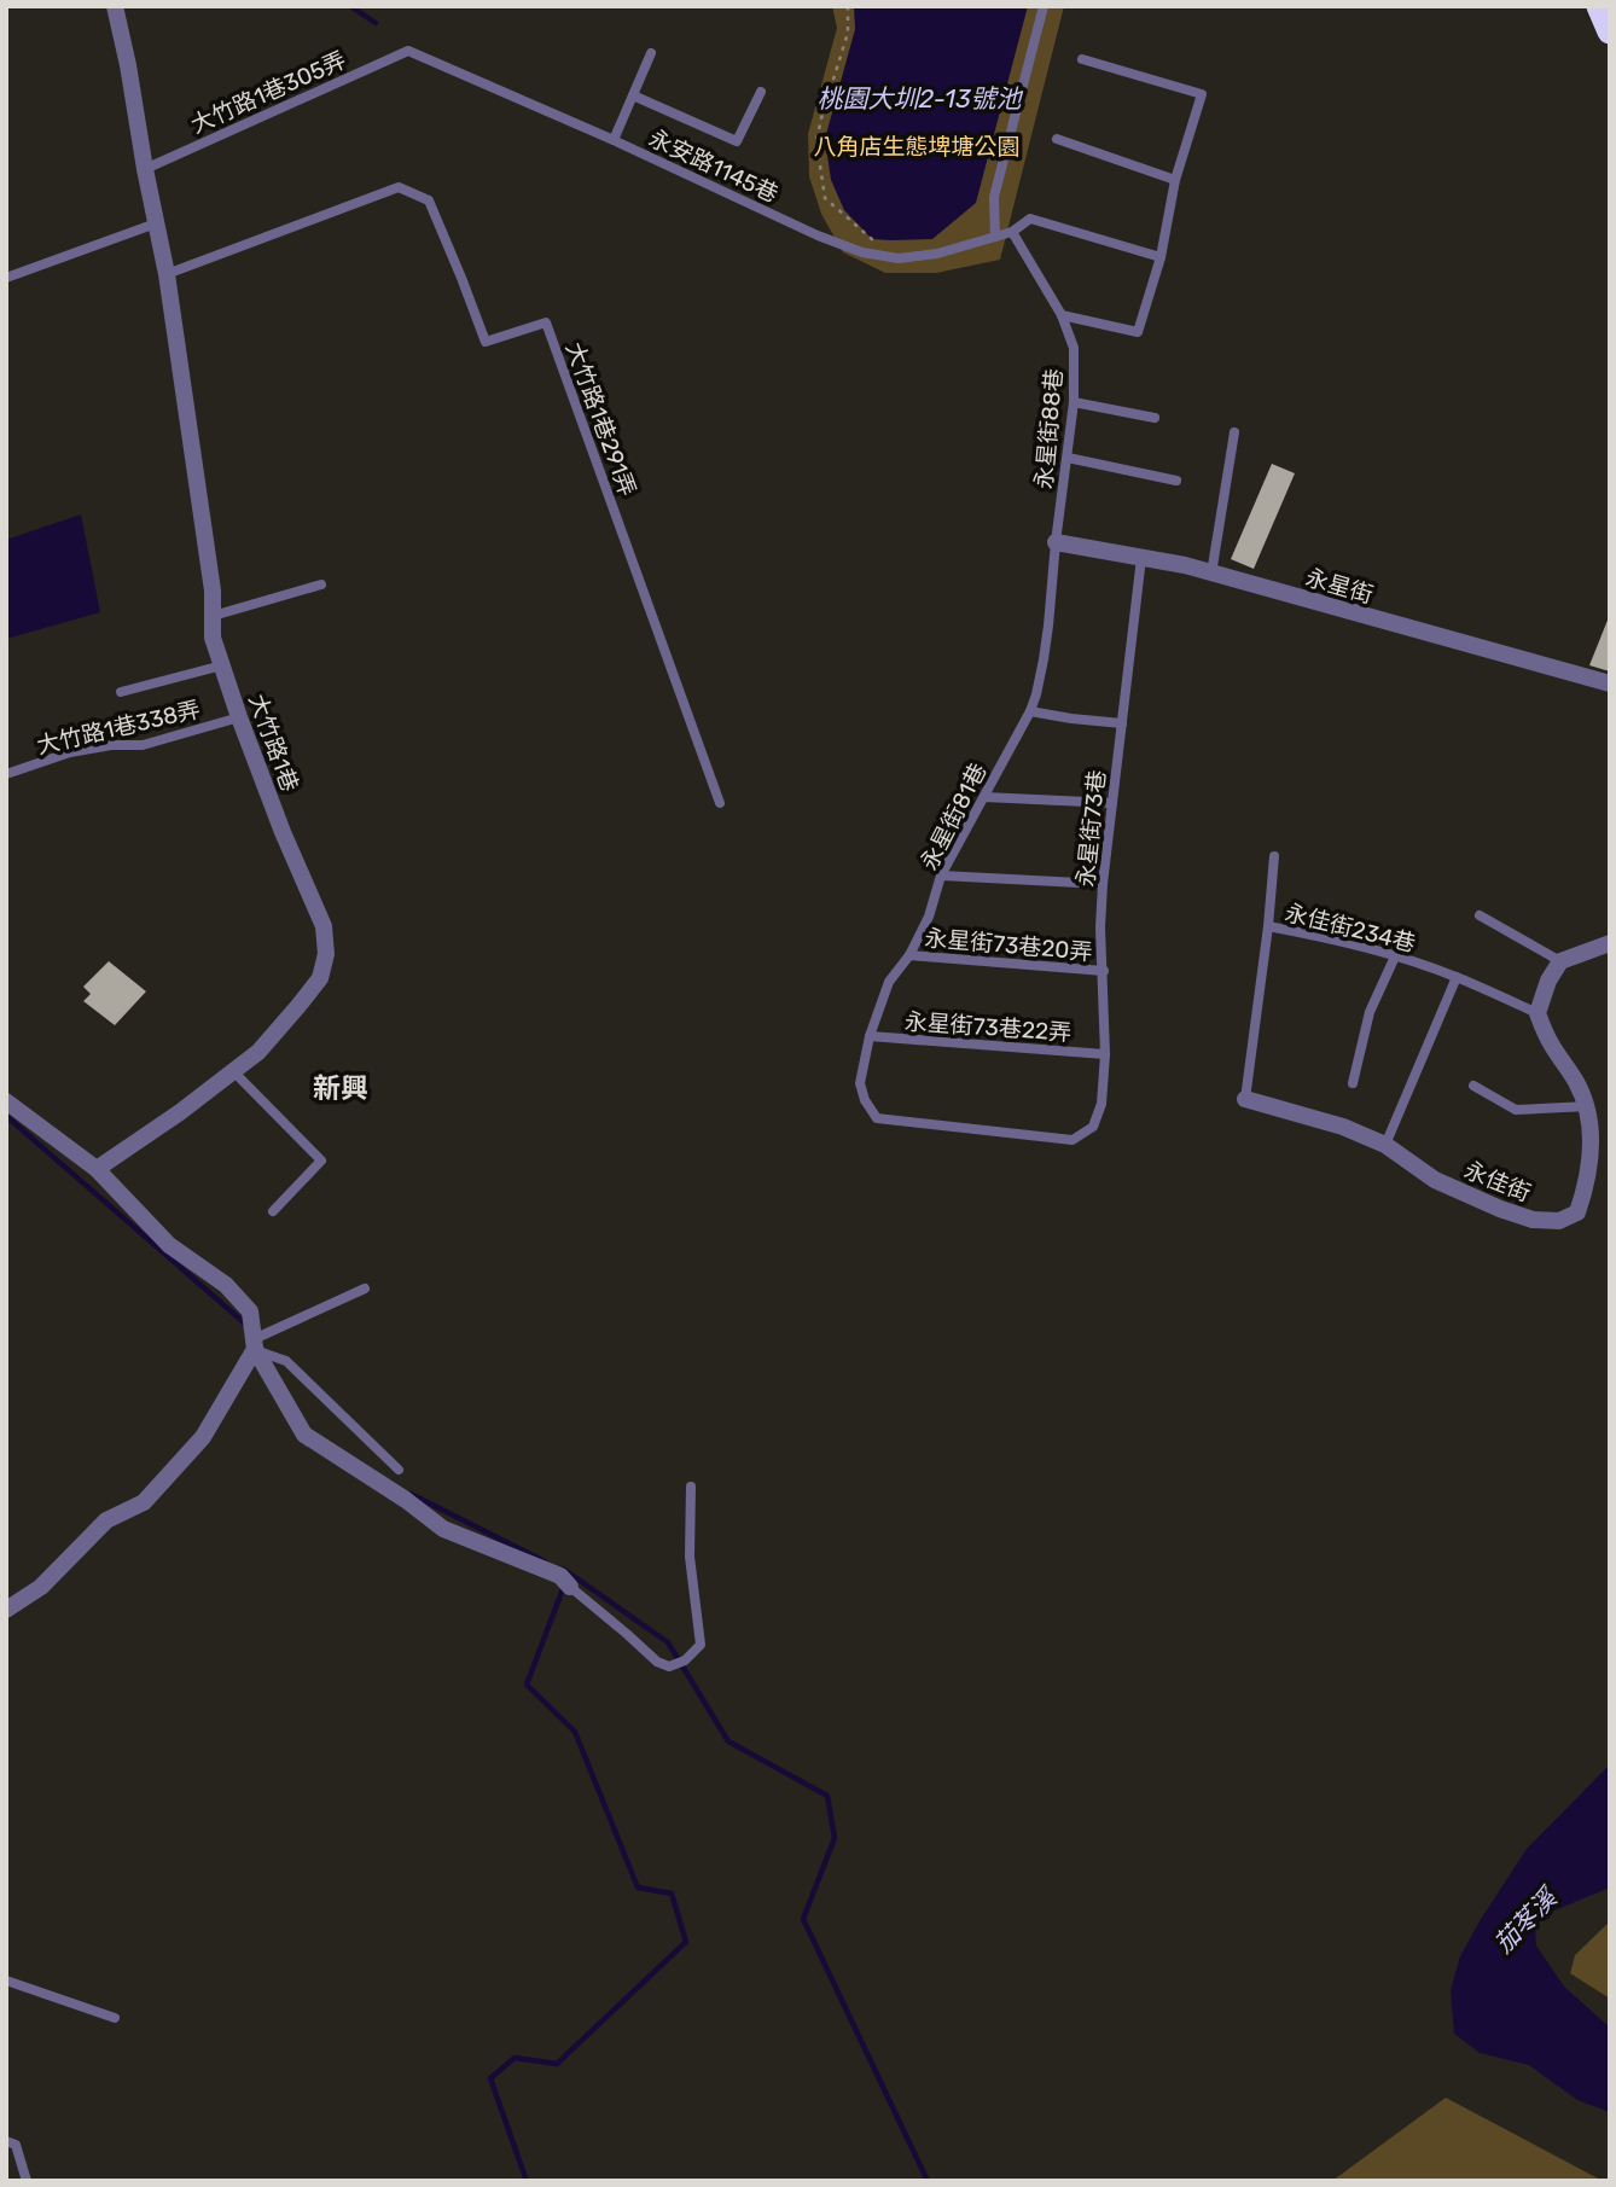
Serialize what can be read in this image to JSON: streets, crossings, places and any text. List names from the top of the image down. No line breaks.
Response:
{"streets":{"street":["永星街","大竹路1巷","永佳街"],"lane":["大竹路1巷305弄","永安路1145巷","大竹路1巷291弄","永星街88巷","大竹路1巷338弄","永星街81巷","永星街73巷","永佳街234巷","永星街73巷20弄","永星街73巷22弄"]},"crossings":[["大竹路1巷305弄","永安路1145巷"],["大竹路1巷305弄","大竹路1巷"],["永安路1145巷","永星街88巷"],["大竹路1巷291弄","大竹路1巷"],["永星街88巷","永星街"],["永星街88巷","永星街81巷"],["永星街","永星街81巷"],["永星街","永星街73巷"],["大竹路1巷338弄","大竹路1巷"],["永星街81巷","永星街73巷"],["永星街81巷","永星街73巷20弄"],["永星街81巷","永星街73巷22弄"],["永星街73巷","永星街73巷20弄"],["永星街73巷","永星街73巷22弄"],["永佳街234巷","永佳街"]],"districts":["新興"],"water":["桃園大圳2-13號池","茄苳溪"],"parks":["八角店生態埤塘公園"]}
